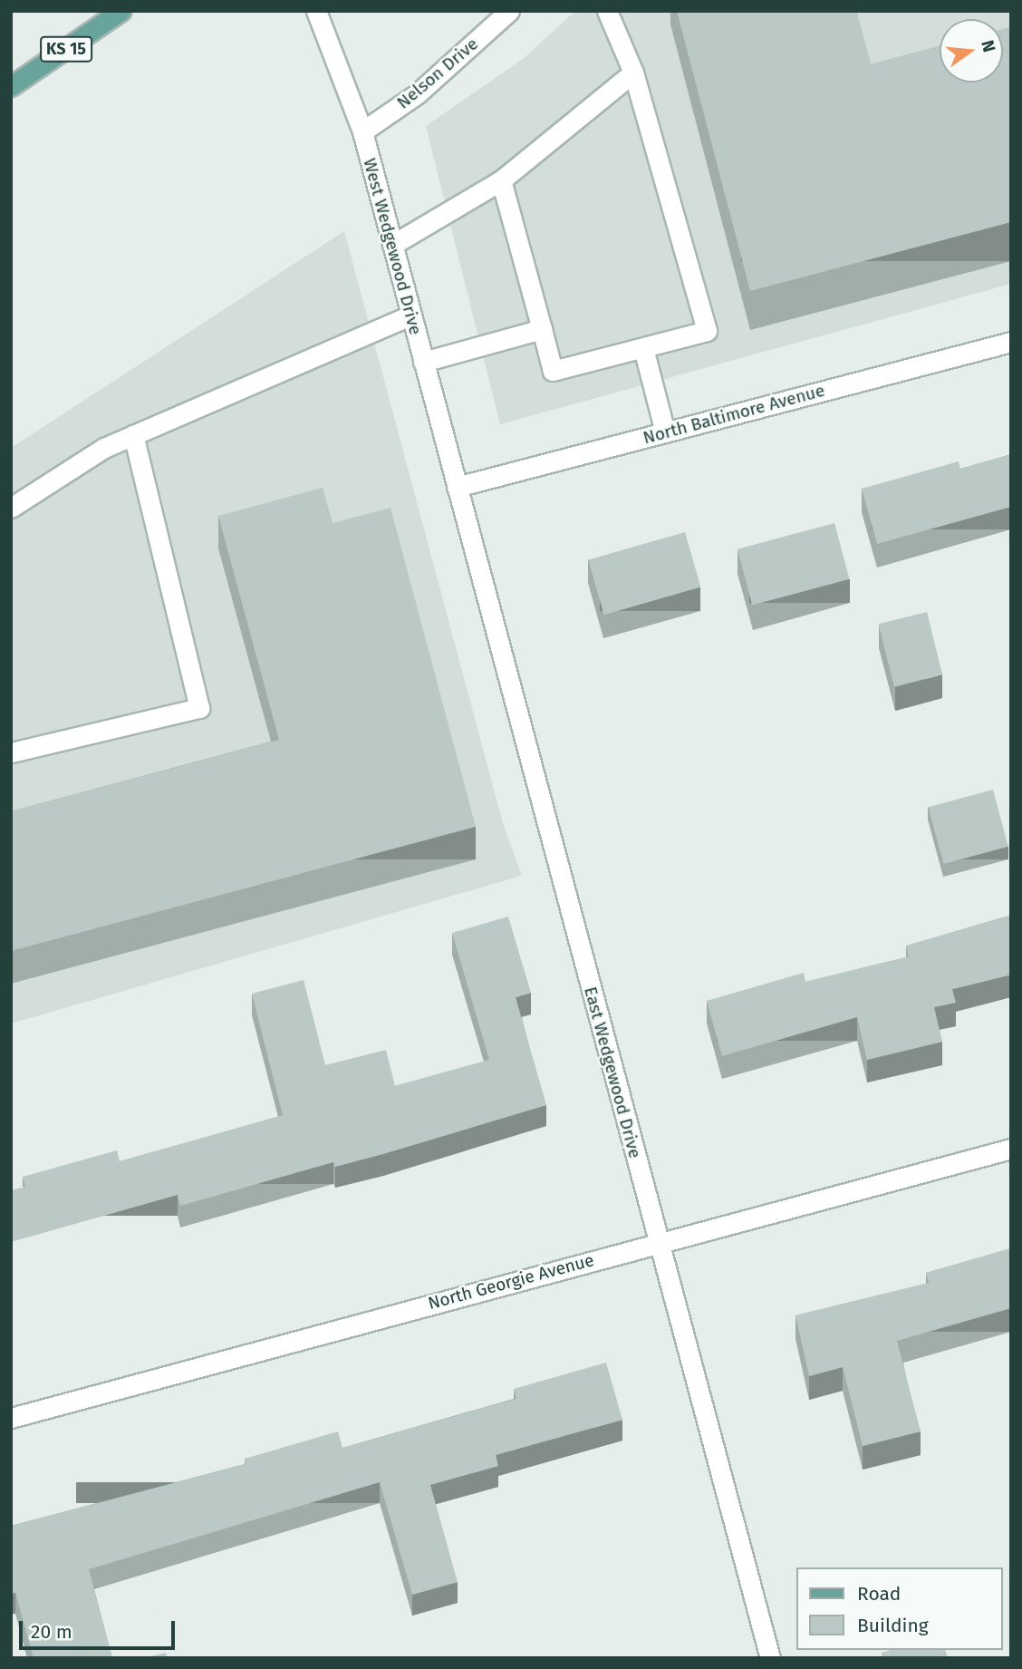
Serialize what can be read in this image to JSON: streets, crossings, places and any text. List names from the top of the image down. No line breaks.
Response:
{"streets":{"main road":["KS 15"],"street":["Nelson Drive","West Wedgewood Drive","North Baltimore Avenue","East Wedgewood Drive","North Georgie Avenue"]},"crossings":[["Nelson Drive","West Wedgewood Drive"],["West Wedgewood Drive","North Baltimore Avenue"],["West Wedgewood Drive","East Wedgewood Drive"],["North Baltimore Avenue","East Wedgewood Drive"],["East Wedgewood Drive","North Georgie Avenue"]],"legend":["Road","Building"],"scale_bar":"20 m","north":"right"}
